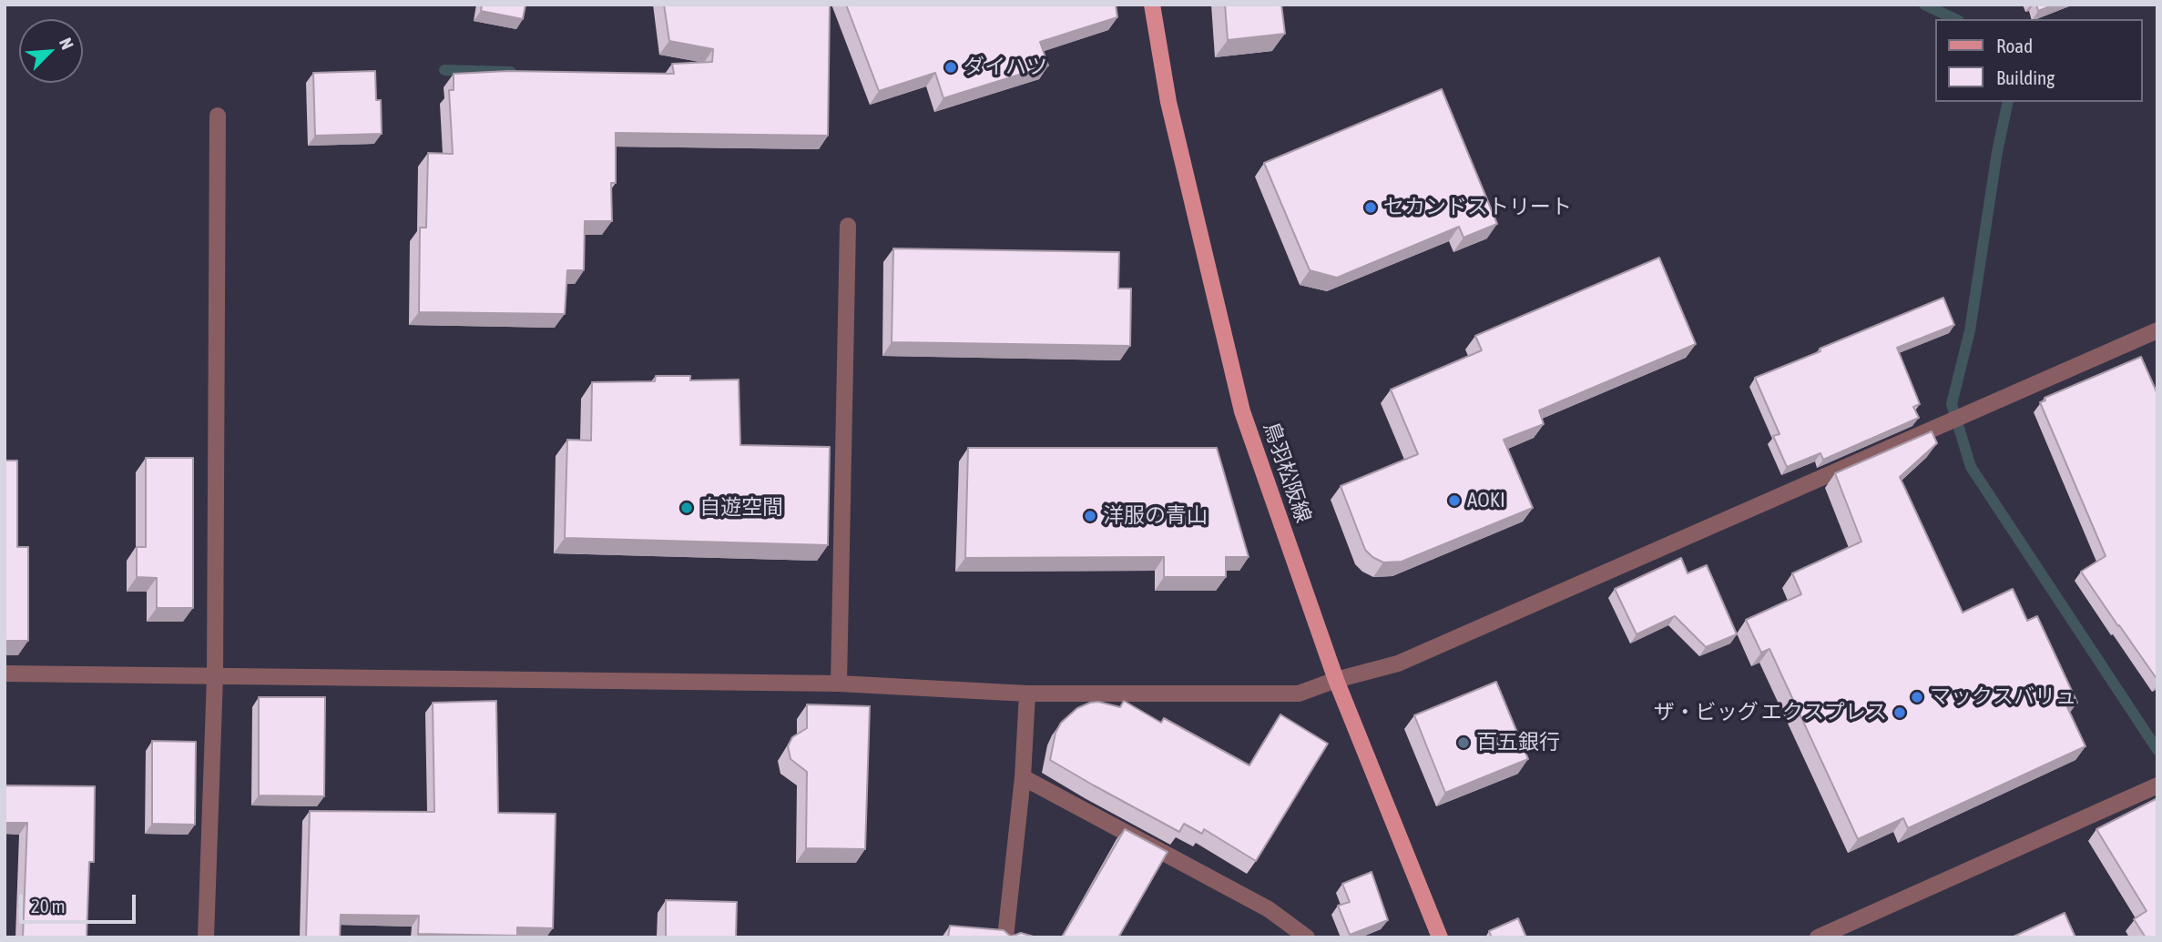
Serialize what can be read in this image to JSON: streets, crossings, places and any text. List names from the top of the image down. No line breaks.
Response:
{"streets":{"main road":["鳥羽松阪線"]},"places":["ダイハツ","セカンドストリート","AOKI","自遊空間","洋服の青山","マックスバリュ","ザ・ビッグ エクスプレス","百五銀行"],"legend":["Road","Building"],"scale_bar":"20 m","north":"top right"}
